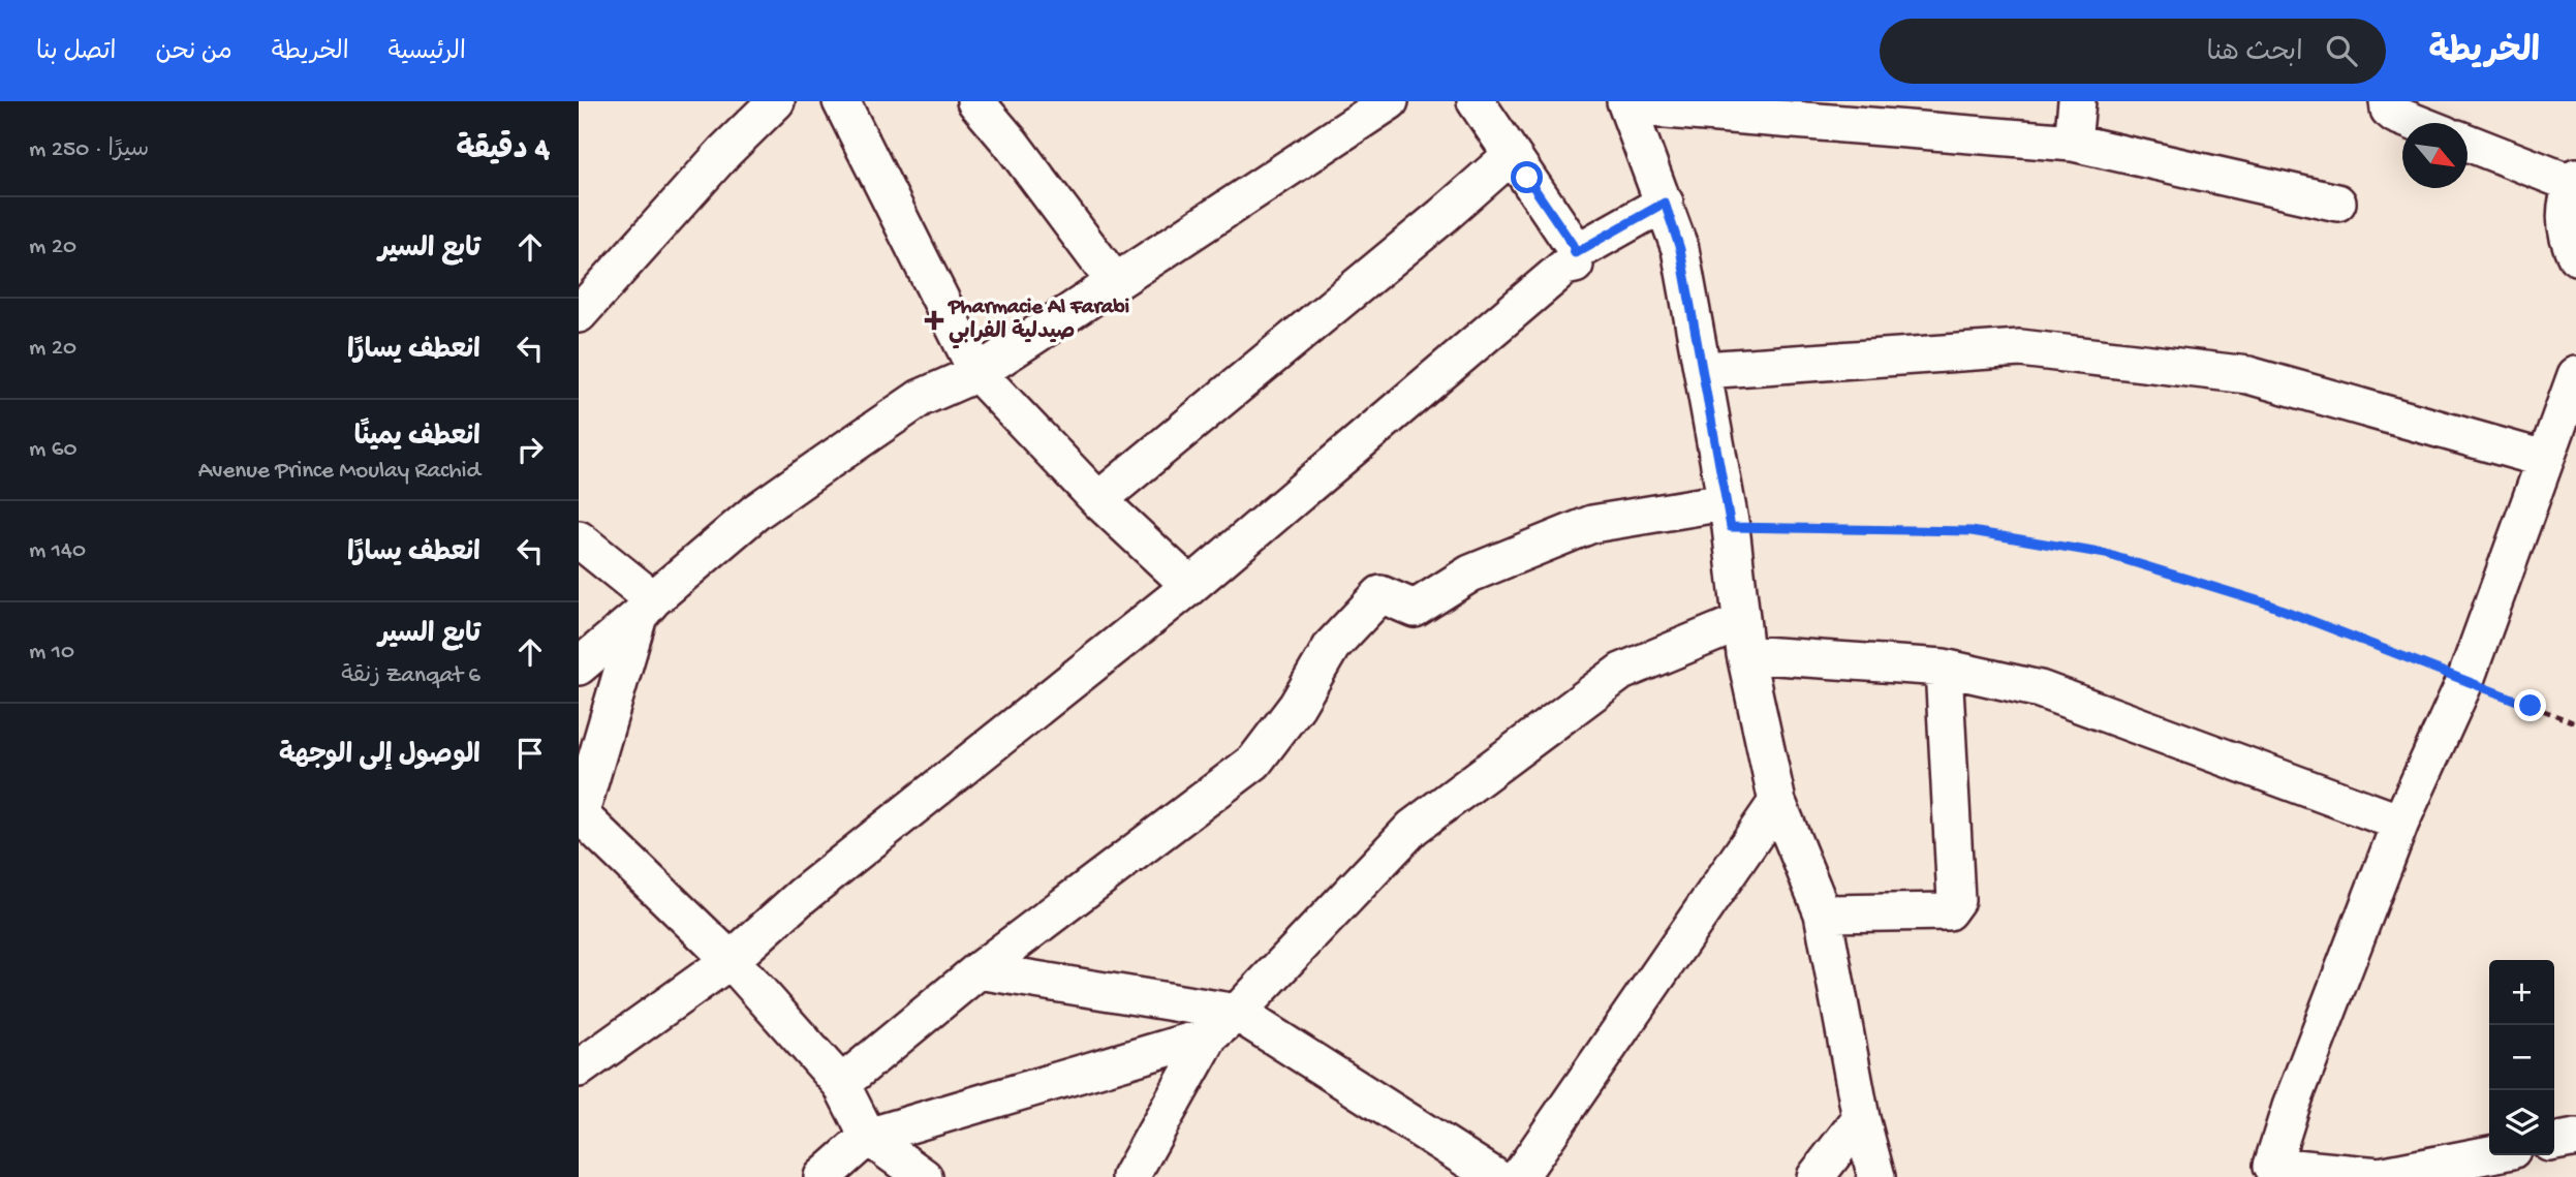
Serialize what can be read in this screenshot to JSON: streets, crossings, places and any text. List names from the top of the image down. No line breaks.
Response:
{"places":{"health":["Pharmacie Al Farabi صيدلية الفرابي"]},"north":"bottom right","page":{"header":"الخريطة","search":"ابحث هنا","nav":["الرئيسية","الخريطة","من نحن","اتصل بنا"],"heading":["4 دقيقة","سيرًا · 250 m"],"list":[["تابع السير","20 m"],["انعطف يسارًا","20 m"],["انعطف يمينًا","Avenue Prince Moulay Rachid","60 m"],["انعطف يسارًا","140 m"],["تابع السير","Zanqat 6 زنقة","10 m"],"الوصول إلى الوجهة"],"map_buttons":["+","−"]}}
